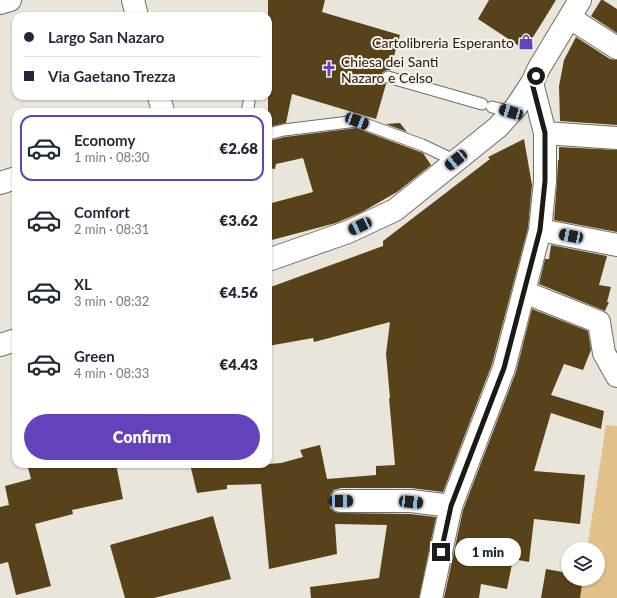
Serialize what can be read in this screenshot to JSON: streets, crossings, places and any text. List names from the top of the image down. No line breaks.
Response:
{"places":{"shop":["Cartolibreria Esperanto"],"church":["Chiesa dei Santi Nazaro e Celso"]},"page":{"banner":["Largo San Nazaro","Via Gaetano Trezza"],"list":[{"name":"Economy","note":"1 min · 08:30","value":"€2.68"},{"name":"Comfort","note":"2 min · 08:31","value":"€3.62"},{"name":"XL","note":"3 min · 08:32","value":"€4.56"},{"name":"Green","note":"4 min · 08:33","value":"€4.43"}],"buttons":"Confirm","bubble":"1 min"}}
